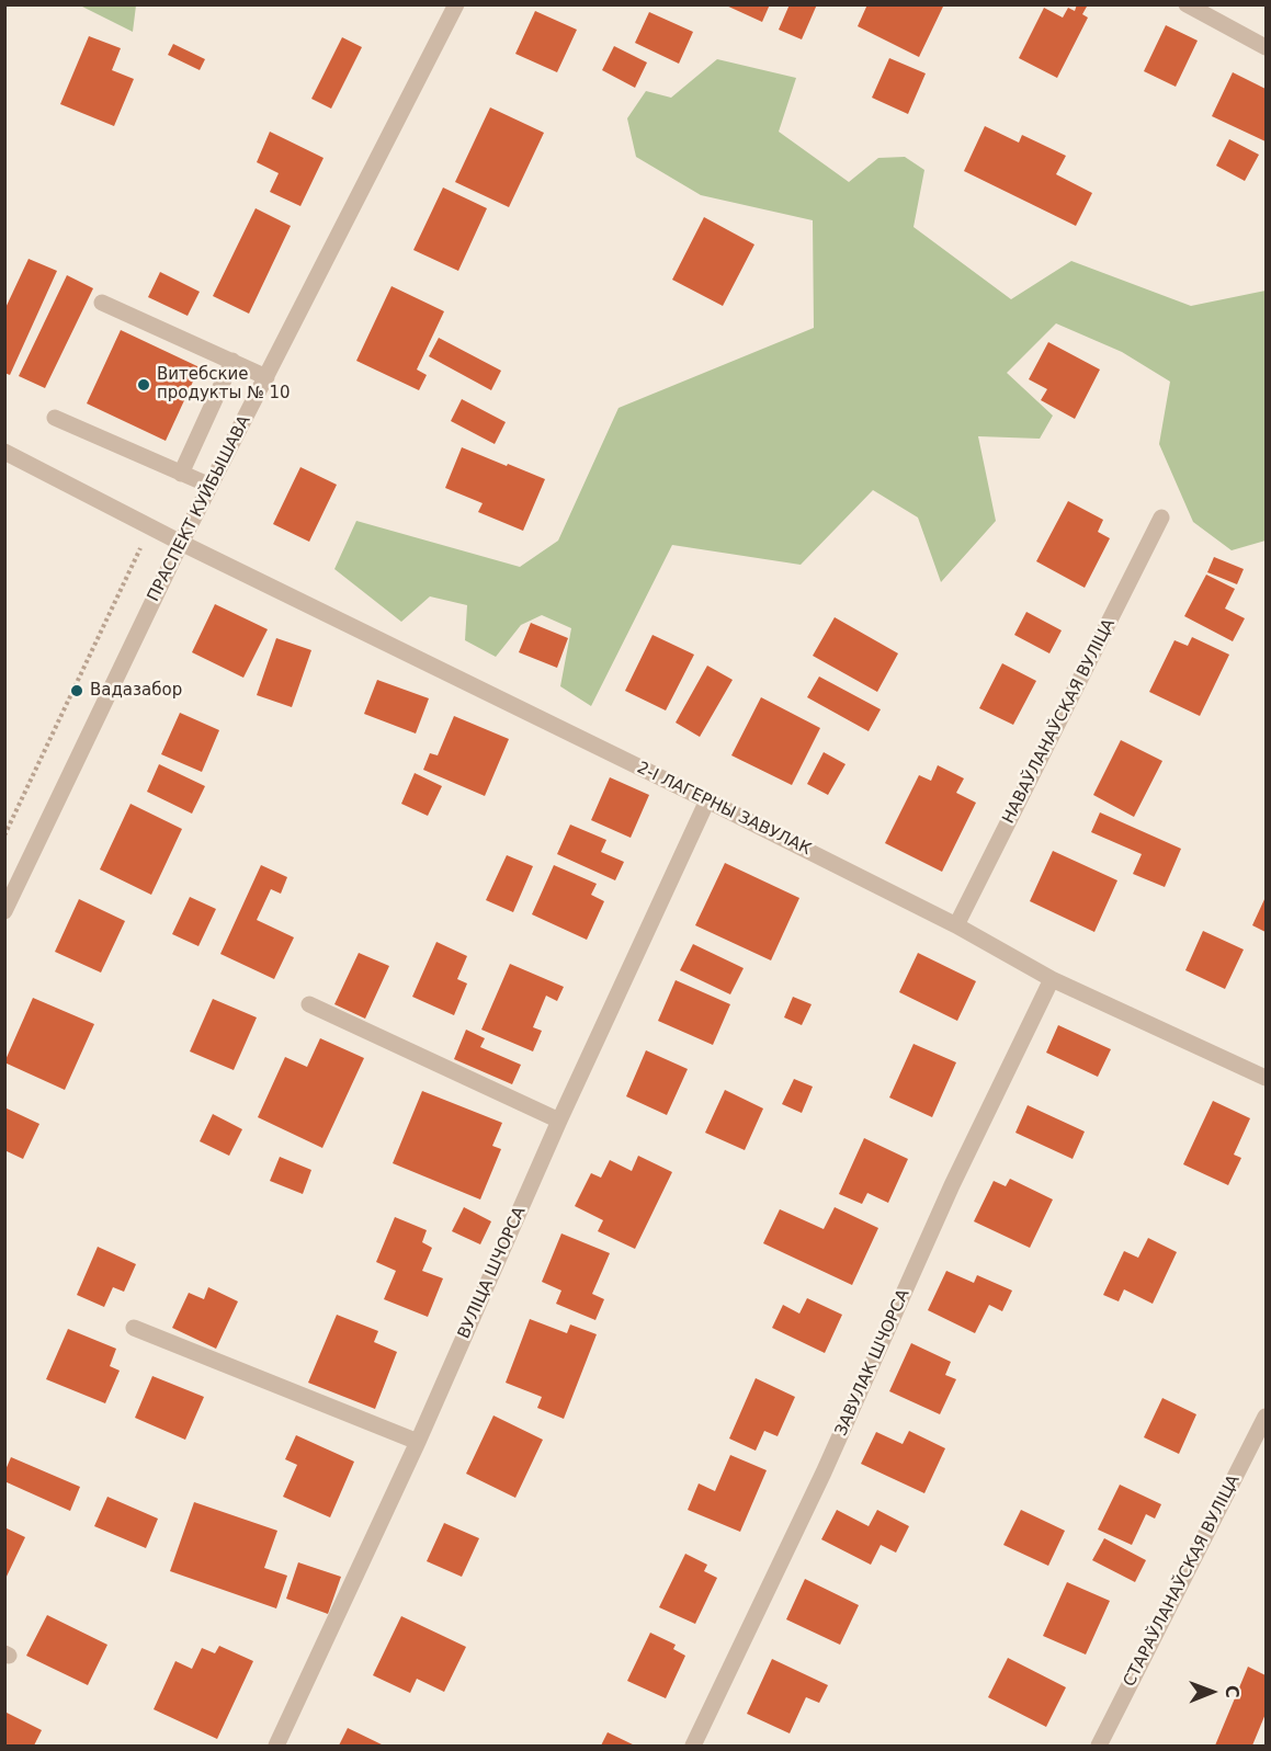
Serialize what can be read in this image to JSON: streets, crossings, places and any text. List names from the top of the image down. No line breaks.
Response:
{"streets":{"street":["ПРАСПЕКТ КУЙБЫШАВА","НАВАЎЛАНАЎСКАЯ ВУЛІЦА","2-І ЛАГЕРНЫ ЗАВУЛАК","ВУЛІЦА ШЧОРСА","ЗАВУЛАК ШЧОРСА","СТАРАЎЛАНАЎСКАЯ ВУЛІЦА"]},"crossings":[["ПРАСПЕКТ КУЙБЫШАВА","2-І ЛАГЕРНЫ ЗАВУЛАК"],["НАВАЎЛАНАЎСКАЯ ВУЛІЦА","2-І ЛАГЕРНЫ ЗАВУЛАК"],["2-І ЛАГЕРНЫ ЗАВУЛАК","ВУЛІЦА ШЧОРСА"],["2-І ЛАГЕРНЫ ЗАВУЛАК","ЗАВУЛАК ШЧОРСА"]],"places":["Витебские продукты № 10","Вадазабор"],"north":"right"}
